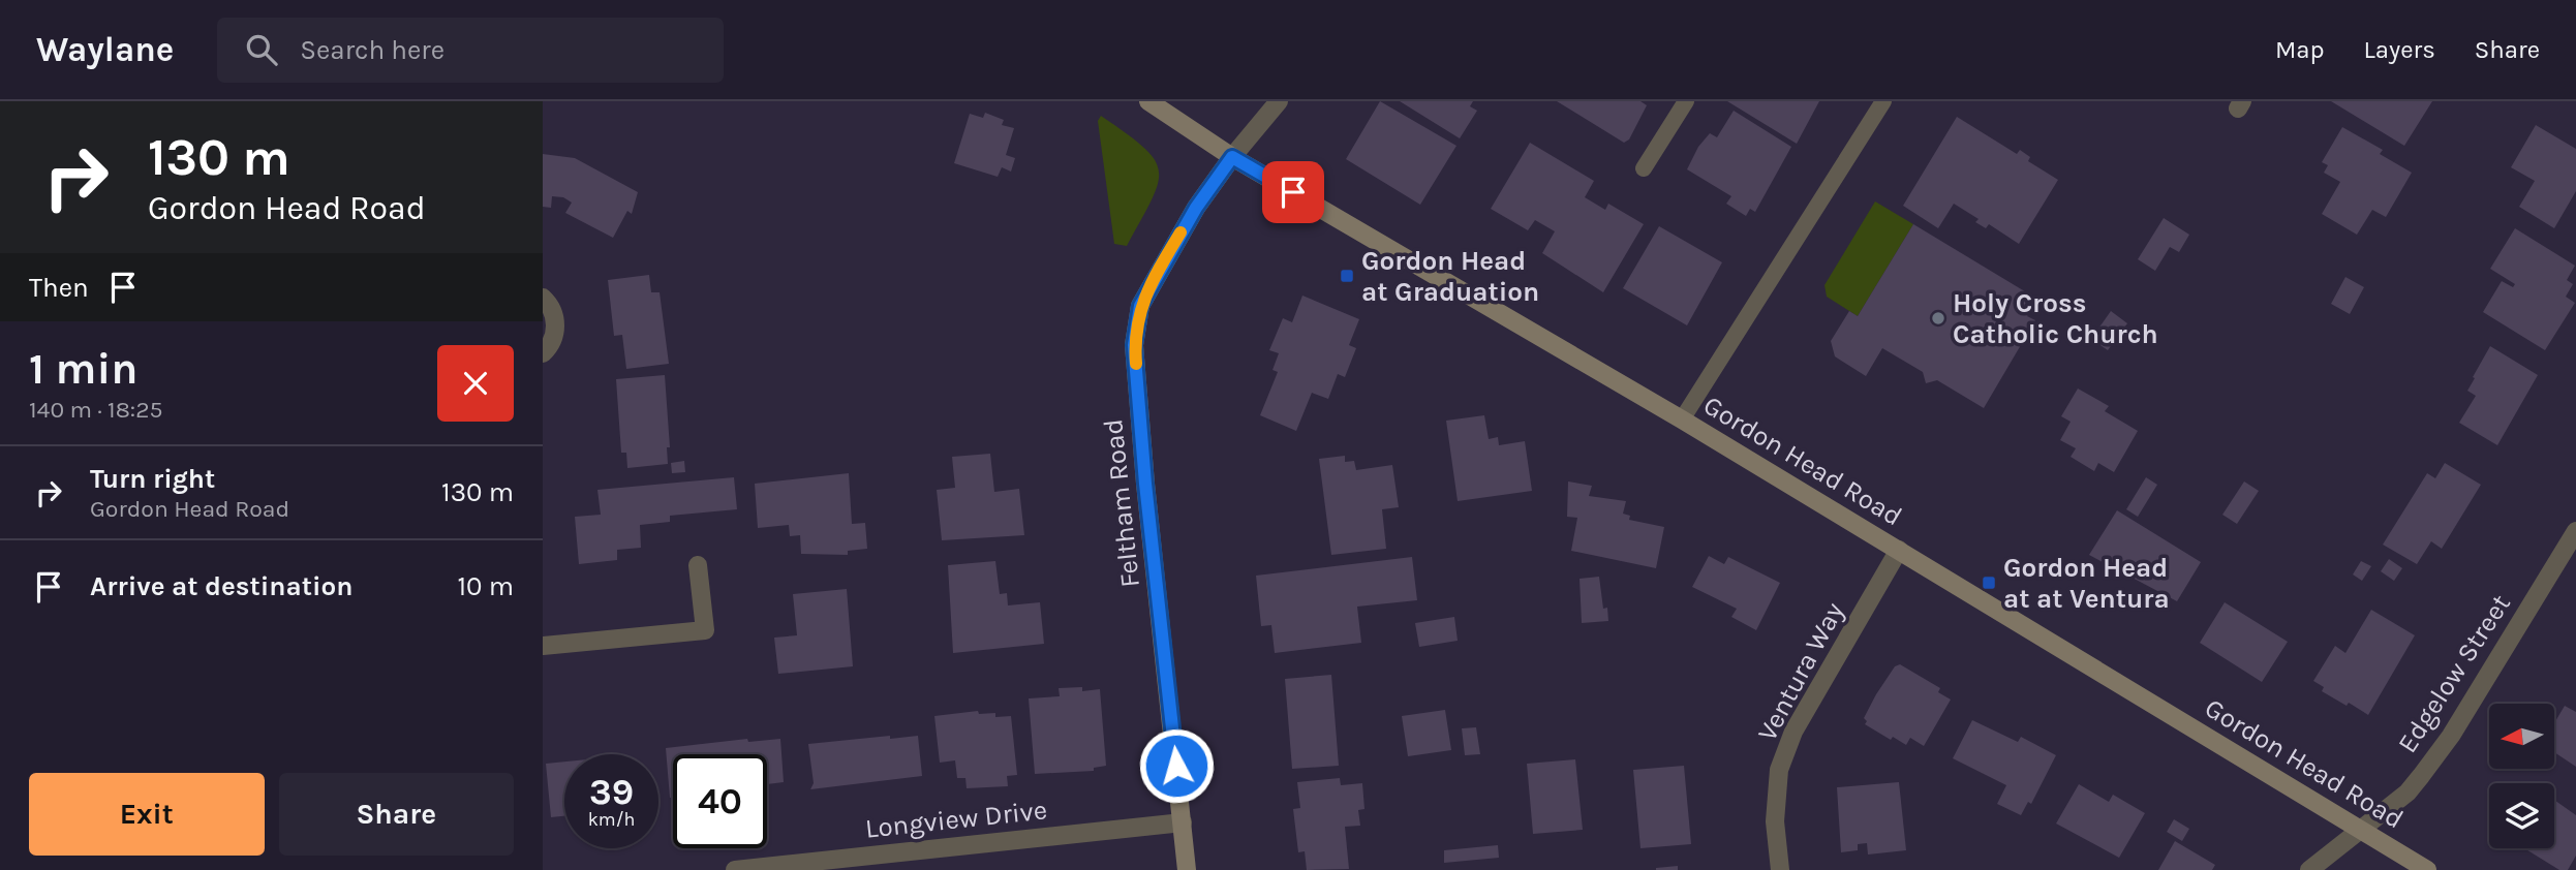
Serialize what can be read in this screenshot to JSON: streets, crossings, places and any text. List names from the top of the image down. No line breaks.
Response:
{"streets":{"main road":["Gordon Head Road","Feltham Road"],"street":["Ventura Way","Edgelow Street","Longview Drive"]},"crossings":[["Gordon Head Road","Feltham Road"],["Gordon Head Road","Ventura Way"],["Gordon Head Road","Edgelow Street"],["Feltham Road","Longview Drive"]],"places":{"transit":["Gordon Head at Graduation","Gordon Head at at Ventura"],"other":["Holy Cross Catholic Church"]},"north":"left","page":{"header":"Waylane","search":"Search here","nav":["Map","Layers","Share"],"turn":["130 m","Gordon Head Road"],"then":"Then","heading":["1 min","140 m · 18:25"],"list":[{"name":"Turn right","note":"Gordon Head Road","value":"130 m"},{"name":"Arrive at destination","value":"10 m"}],"speed":"39 km/h","limit":"40","buttons":["Exit","Share"]}}
